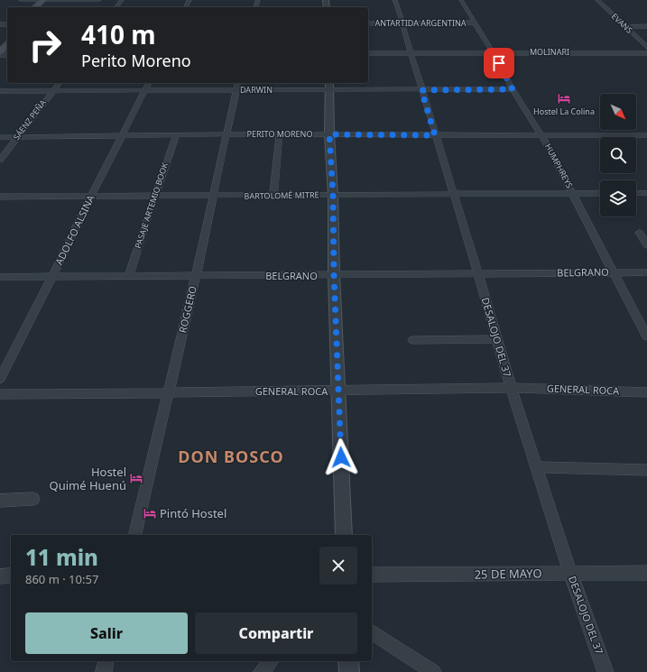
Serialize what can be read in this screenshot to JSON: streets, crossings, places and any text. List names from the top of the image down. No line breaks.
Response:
{"streets":{"street":["ANTARTIDA ARGENTINA","EVANS","MOLINARI","DARWIN","SÁENZ PEÑA","PERITO MORENO","HUMPHREYS","BARTOLOMÉ MITRE","PASAJE ARTEMIO BOOK","ADOLFO ALSINA","BELGRANO","ROGGERO","DESALOJO DEL 37","GENERAL ROCA","25 DE MAYO"]},"crossings":[["ANTARTIDA ARGENTINA","HUMPHREYS"],["ANTARTIDA ARGENTINA","DESALOJO DEL 37"],["MOLINARI","HUMPHREYS"],["MOLINARI","DESALOJO DEL 37"],["DARWIN","SÁENZ PEÑA"],["DARWIN","HUMPHREYS"],["DARWIN","ADOLFO ALSINA"],["DARWIN","ROGGERO"],["DARWIN","DESALOJO DEL 37"],["SÁENZ PEÑA","PERITO MORENO"],["PERITO MORENO","HUMPHREYS"],["PERITO MORENO","PASAJE ARTEMIO BOOK"],["PERITO MORENO","ADOLFO ALSINA"],["PERITO MORENO","ROGGERO"],["PERITO MORENO","DESALOJO DEL 37"],["HUMPHREYS","BARTOLOMÉ MITRE"],["HUMPHREYS","BELGRANO"],["BARTOLOMÉ MITRE","PASAJE ARTEMIO BOOK"],["BARTOLOMÉ MITRE","ADOLFO ALSINA"],["BARTOLOMÉ MITRE","ROGGERO"],["BARTOLOMÉ MITRE","DESALOJO DEL 37"],["PASAJE ARTEMIO BOOK","BELGRANO"],["ADOLFO ALSINA","BELGRANO"],["BELGRANO","ROGGERO"],["BELGRANO","DESALOJO DEL 37"],["ROGGERO","GENERAL ROCA"],["DESALOJO DEL 37","GENERAL ROCA"],["DESALOJO DEL 37","25 DE MAYO"]],"districts":["DON BOSCO"],"places":{"hotel":["Hostel La Colina","Hostel Quimé Huenú","Pintó Hostel"]},"north":"bottom right","page":{"turn":["410 m","Perito Moreno"],"heading":["11 min","860 m · 10:57"],"buttons":["Salir","Compartir"]}}
